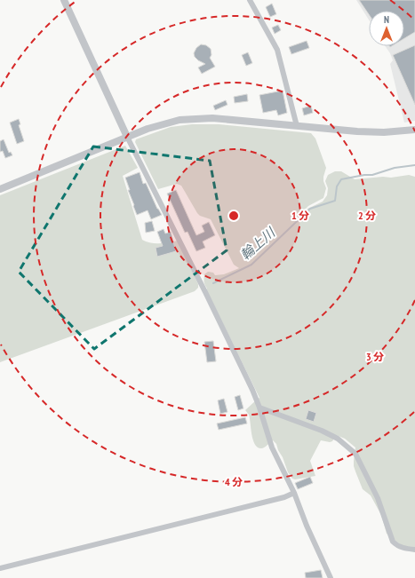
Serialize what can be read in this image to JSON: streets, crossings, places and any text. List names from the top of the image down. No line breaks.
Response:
{"water":["輪上川"],"north":"top","rings":["1 分","2 分","3 分","4 分"]}
